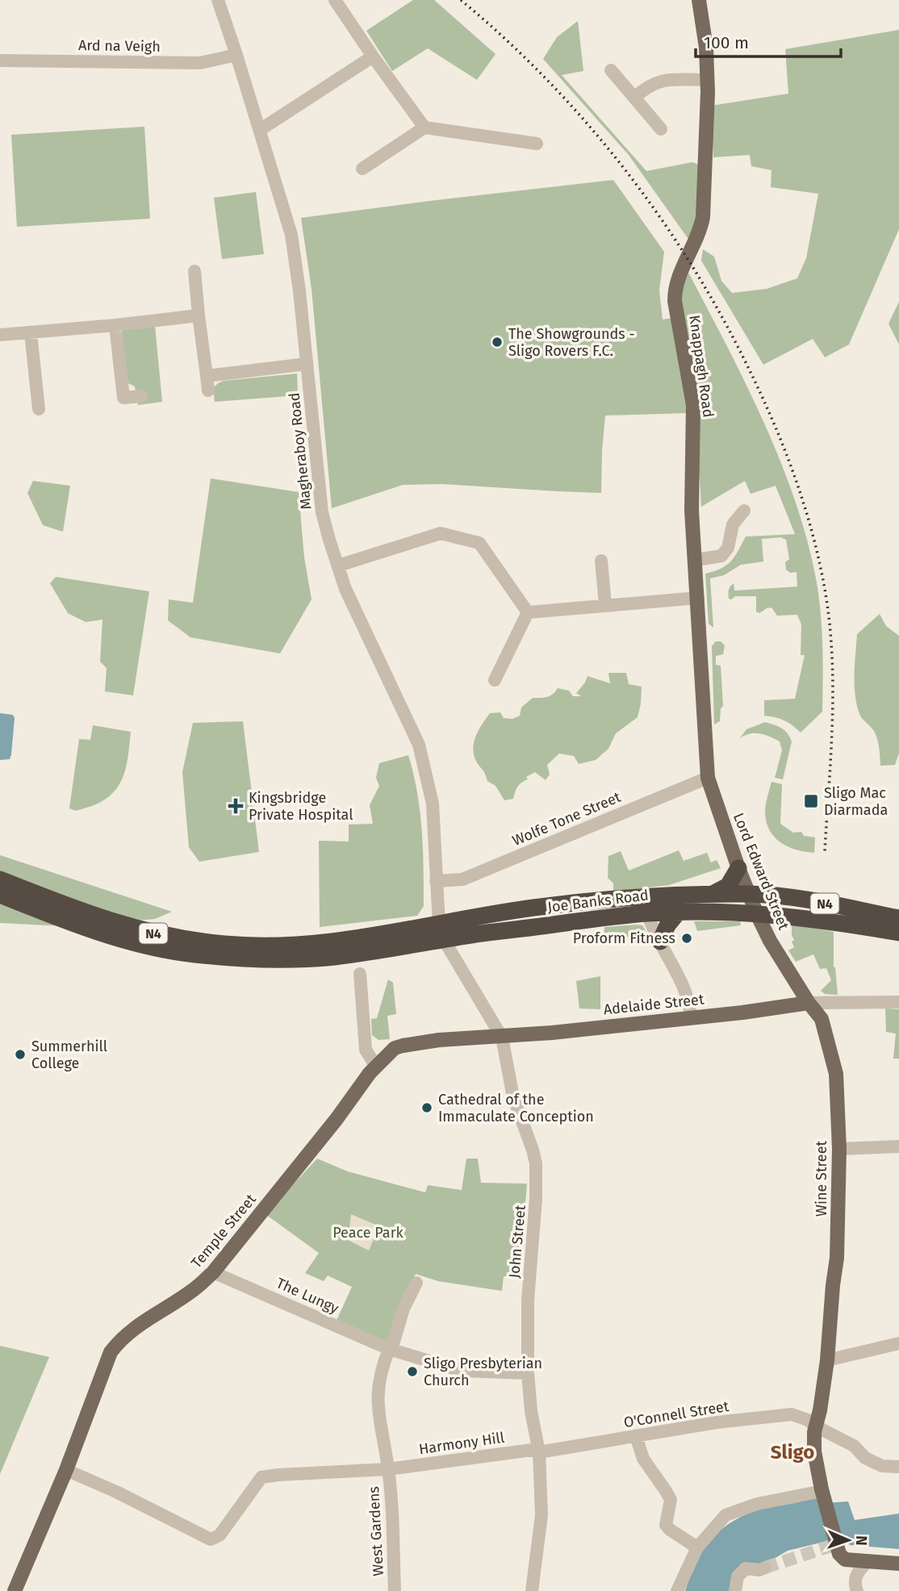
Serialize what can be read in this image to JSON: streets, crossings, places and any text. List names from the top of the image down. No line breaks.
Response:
{"streets":{"highway":["Joe Banks Road","N4"],"main road":["Knappagh Road","Lord Edward Street","Adelaide Street","Wine Street","Temple Street"],"street":["Ard na Veigh","Magheraboy Road","Wolfe Tone Street","John Street","The Lungy","O'Connell Street","Harmony Hill","West Gardens"]},"crossings":[["Ard na Veigh","Magheraboy Road"],["Knappagh Road","Wolfe Tone Street"],["Knappagh Road","Lord Edward Street"],["Magheraboy Road","Wolfe Tone Street"],["Magheraboy Road","Joe Banks Road"],["Magheraboy Road","N4"],["Wolfe Tone Street","Lord Edward Street"],["Lord Edward Street","Joe Banks Road"],["Lord Edward Street","N4"],["Lord Edward Street","Adelaide Street"],["Lord Edward Street","Wine Street"],["Joe Banks Road","N4"],["Adelaide Street","Wine Street"],["Adelaide Street","Temple Street"],["Adelaide Street","John Street"],["Wine Street","O'Connell Street"],["Temple Street","John Street"],["Temple Street","The Lungy"],["Temple Street","Harmony Hill"],["John Street","The Lungy"],["John Street","O'Connell Street"],["John Street","Harmony Hill"],["The Lungy","West Gardens"],["O'Connell Street","Harmony Hill"],["Harmony Hill","West Gardens"]],"districts":["Sligo"],"parks":["Peace Park"],"places":{"other":["The Showgrounds - Sligo Rovers F.C.","Proform Fitness","Summerhill College","Cathedral of the Immaculate Conception","Sligo Presbyterian Church"],"transit":["Sligo Mac Diarmada"],"health":["Kingsbridge Private Hospital"]},"scale_bar":"100 m","north":"right"}
